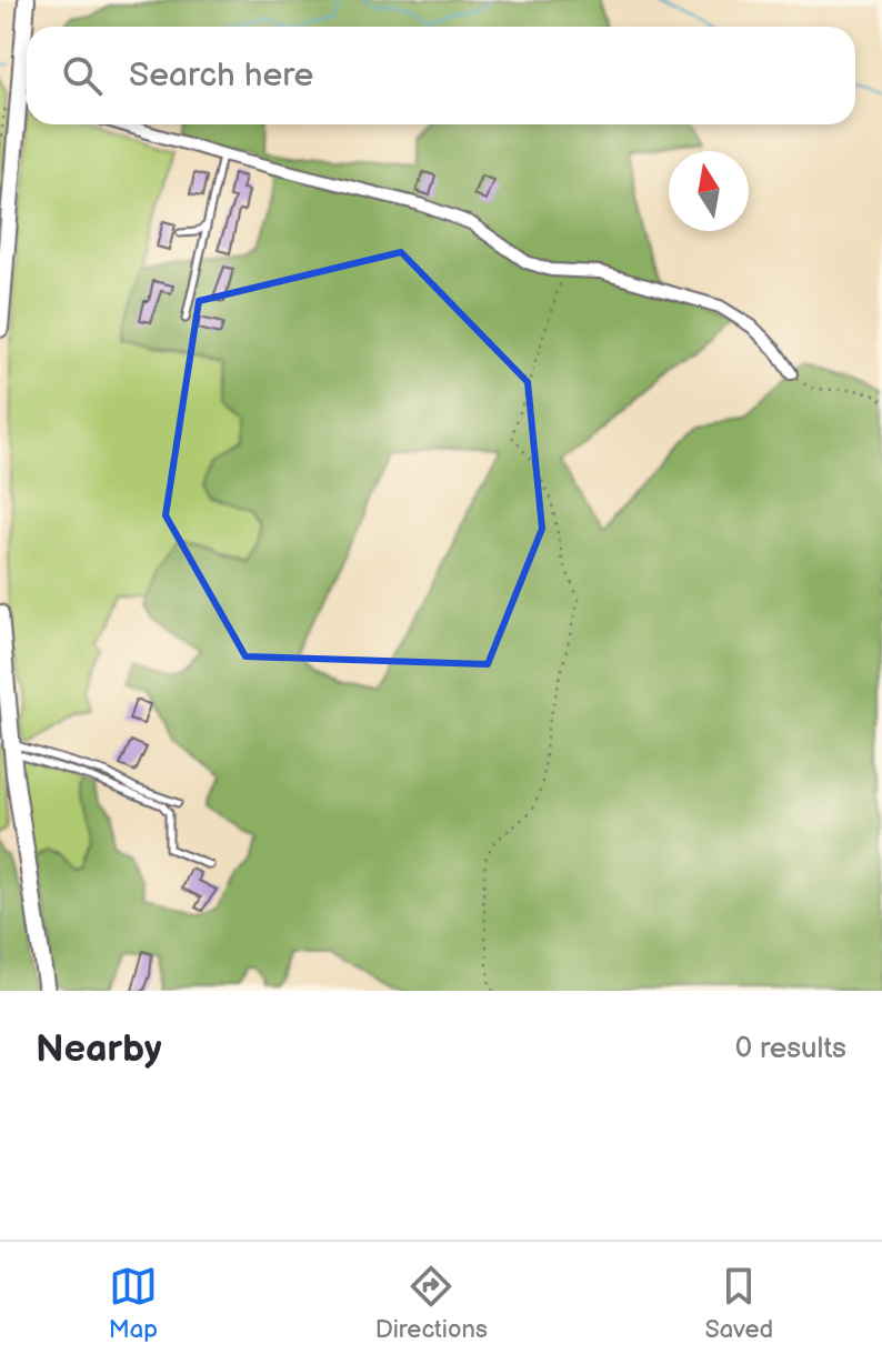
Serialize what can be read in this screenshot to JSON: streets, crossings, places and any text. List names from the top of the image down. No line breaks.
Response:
{"north":"top","page":{"search":"Search here","heading":["Nearby","0 results"],"nav":["Map","Directions","Saved"]}}
